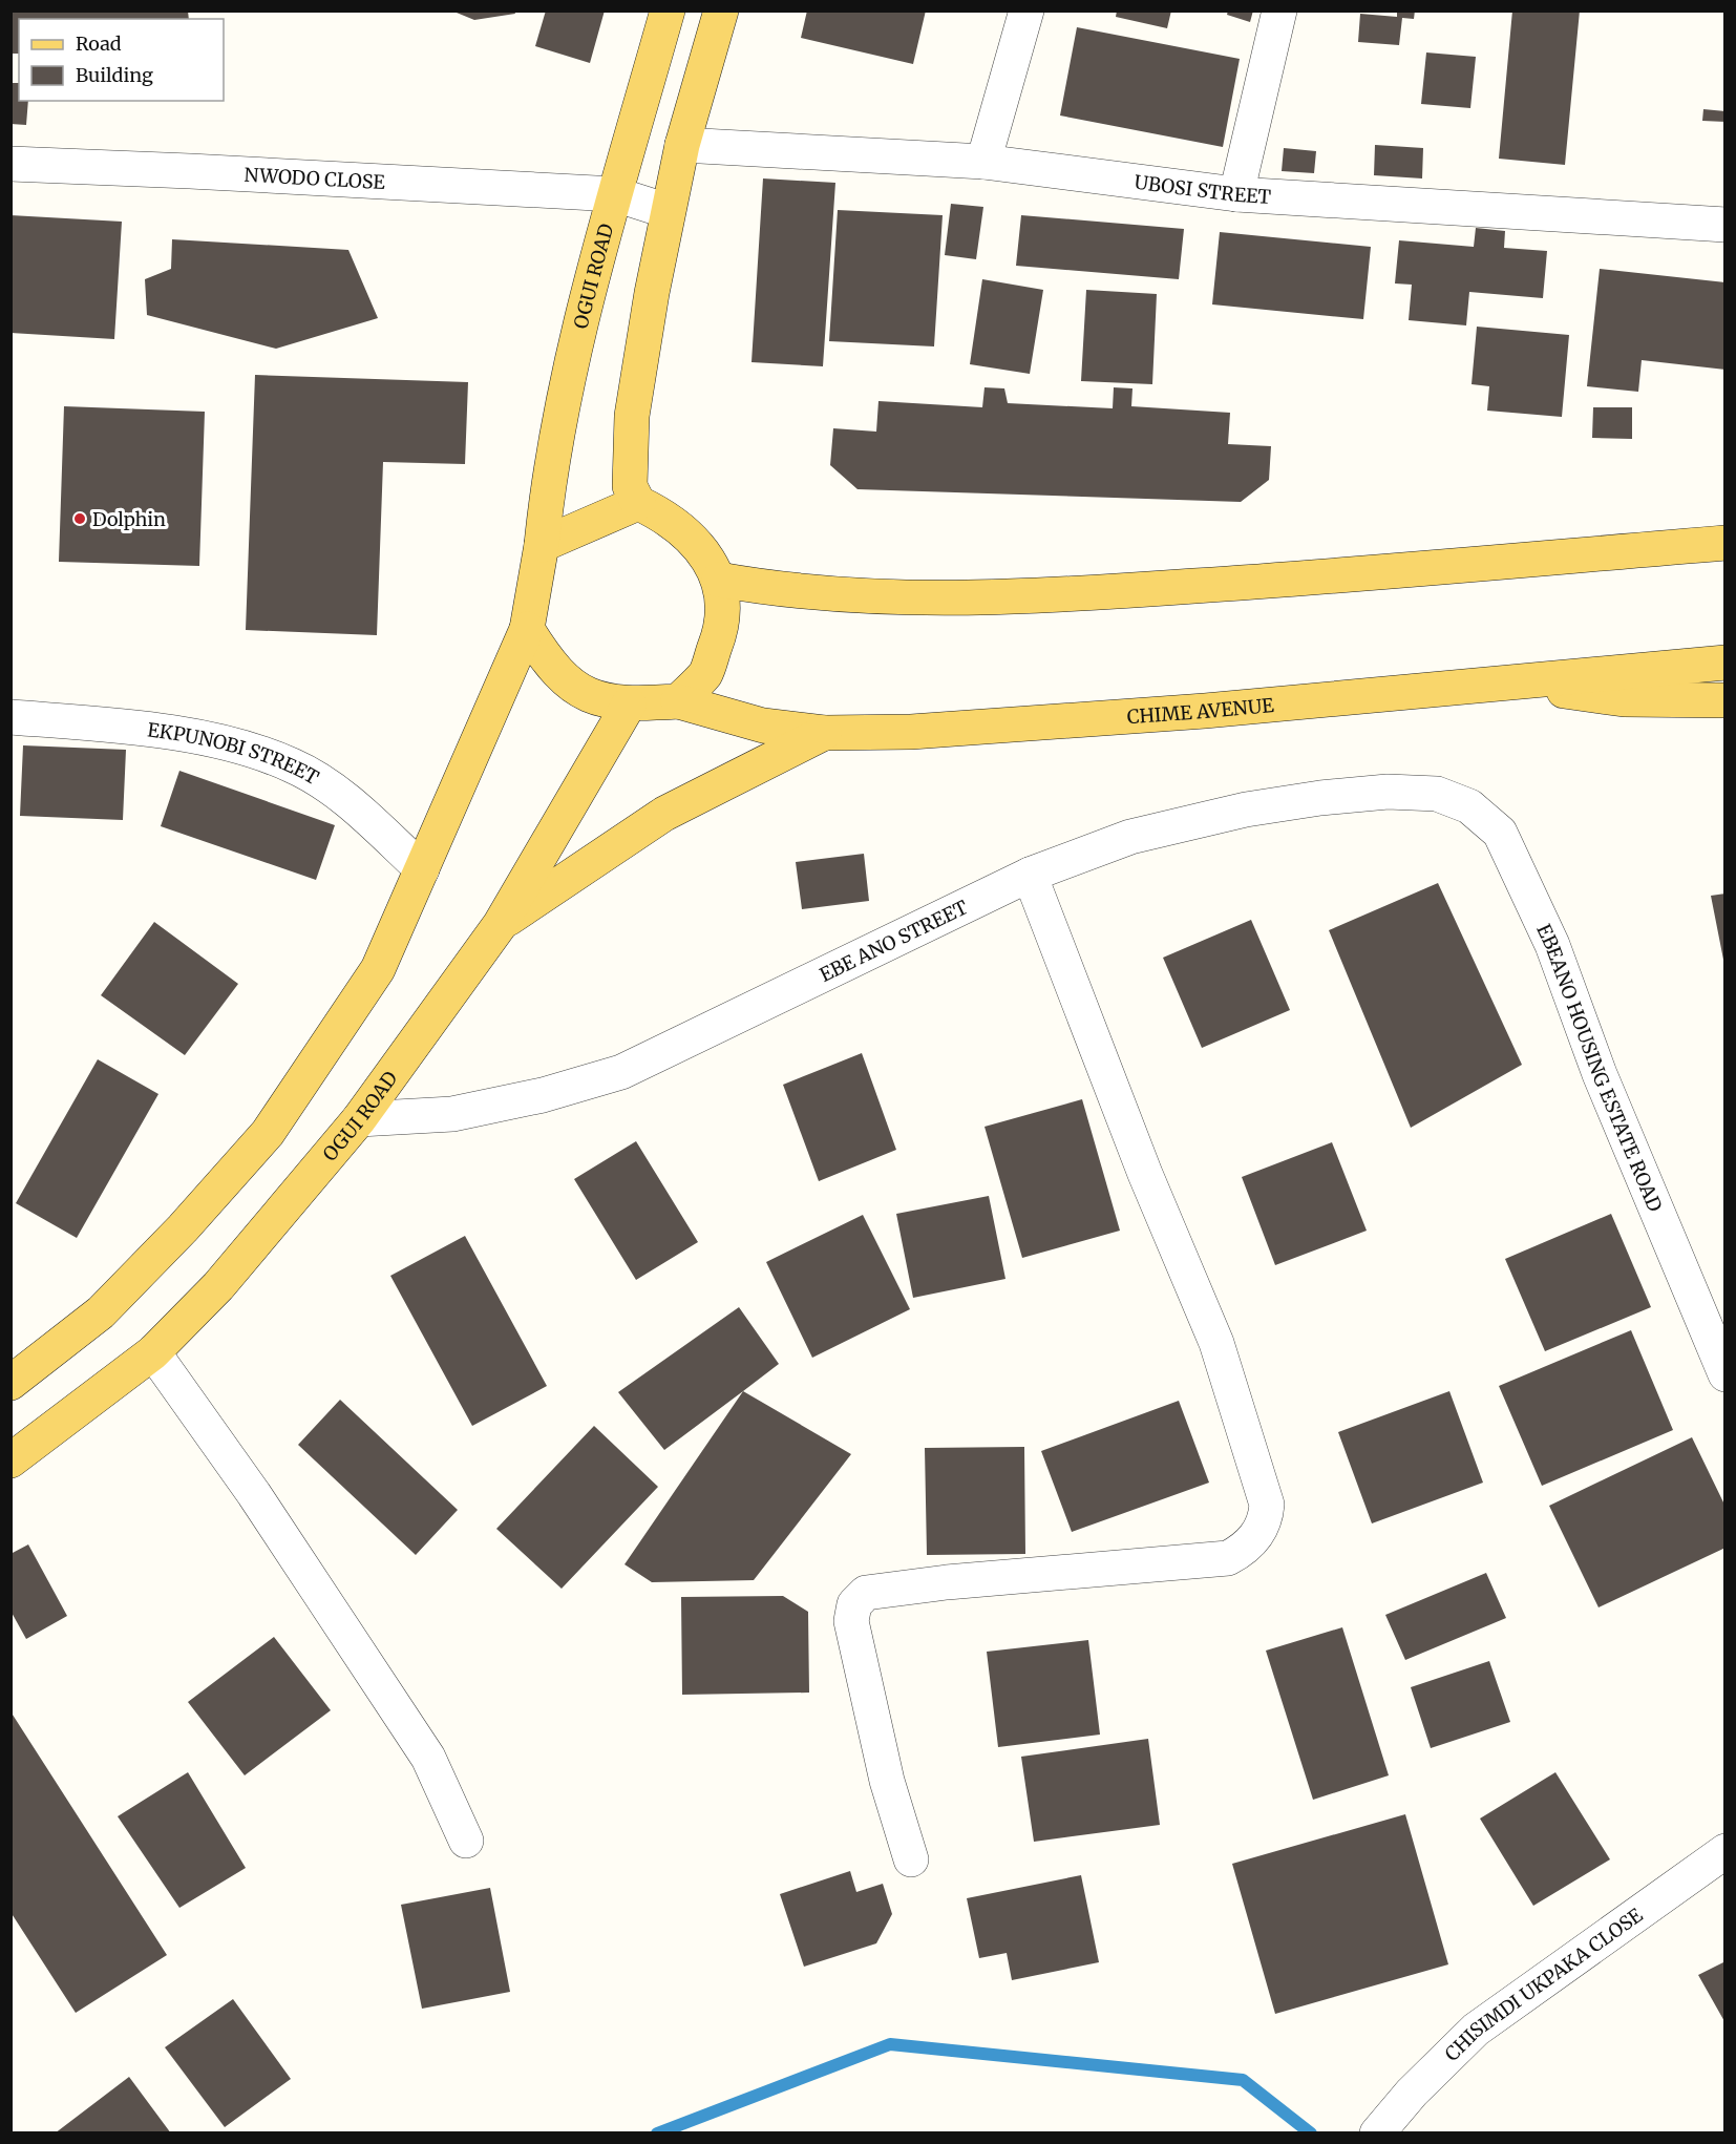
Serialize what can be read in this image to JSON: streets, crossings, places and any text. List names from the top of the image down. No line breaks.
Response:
{"streets":{"main road":["OGUI ROAD","CHIME AVENUE"],"street":["NWODO CLOSE","UBOSI STREET","EKPUNOBI STREET","EBE ANO STREET","EBEANO HOUSING ESTATE ROAD","CHISIMDI UKPAKA CLOSE"]},"crossings":[["NWODO CLOSE","OGUI ROAD"],["OGUI ROAD","CHIME AVENUE"],["OGUI ROAD","EBE ANO STREET"],["EBE ANO STREET","EBEANO HOUSING ESTATE ROAD"]],"places":["Dolphin"],"legend":["Road","Building"]}
